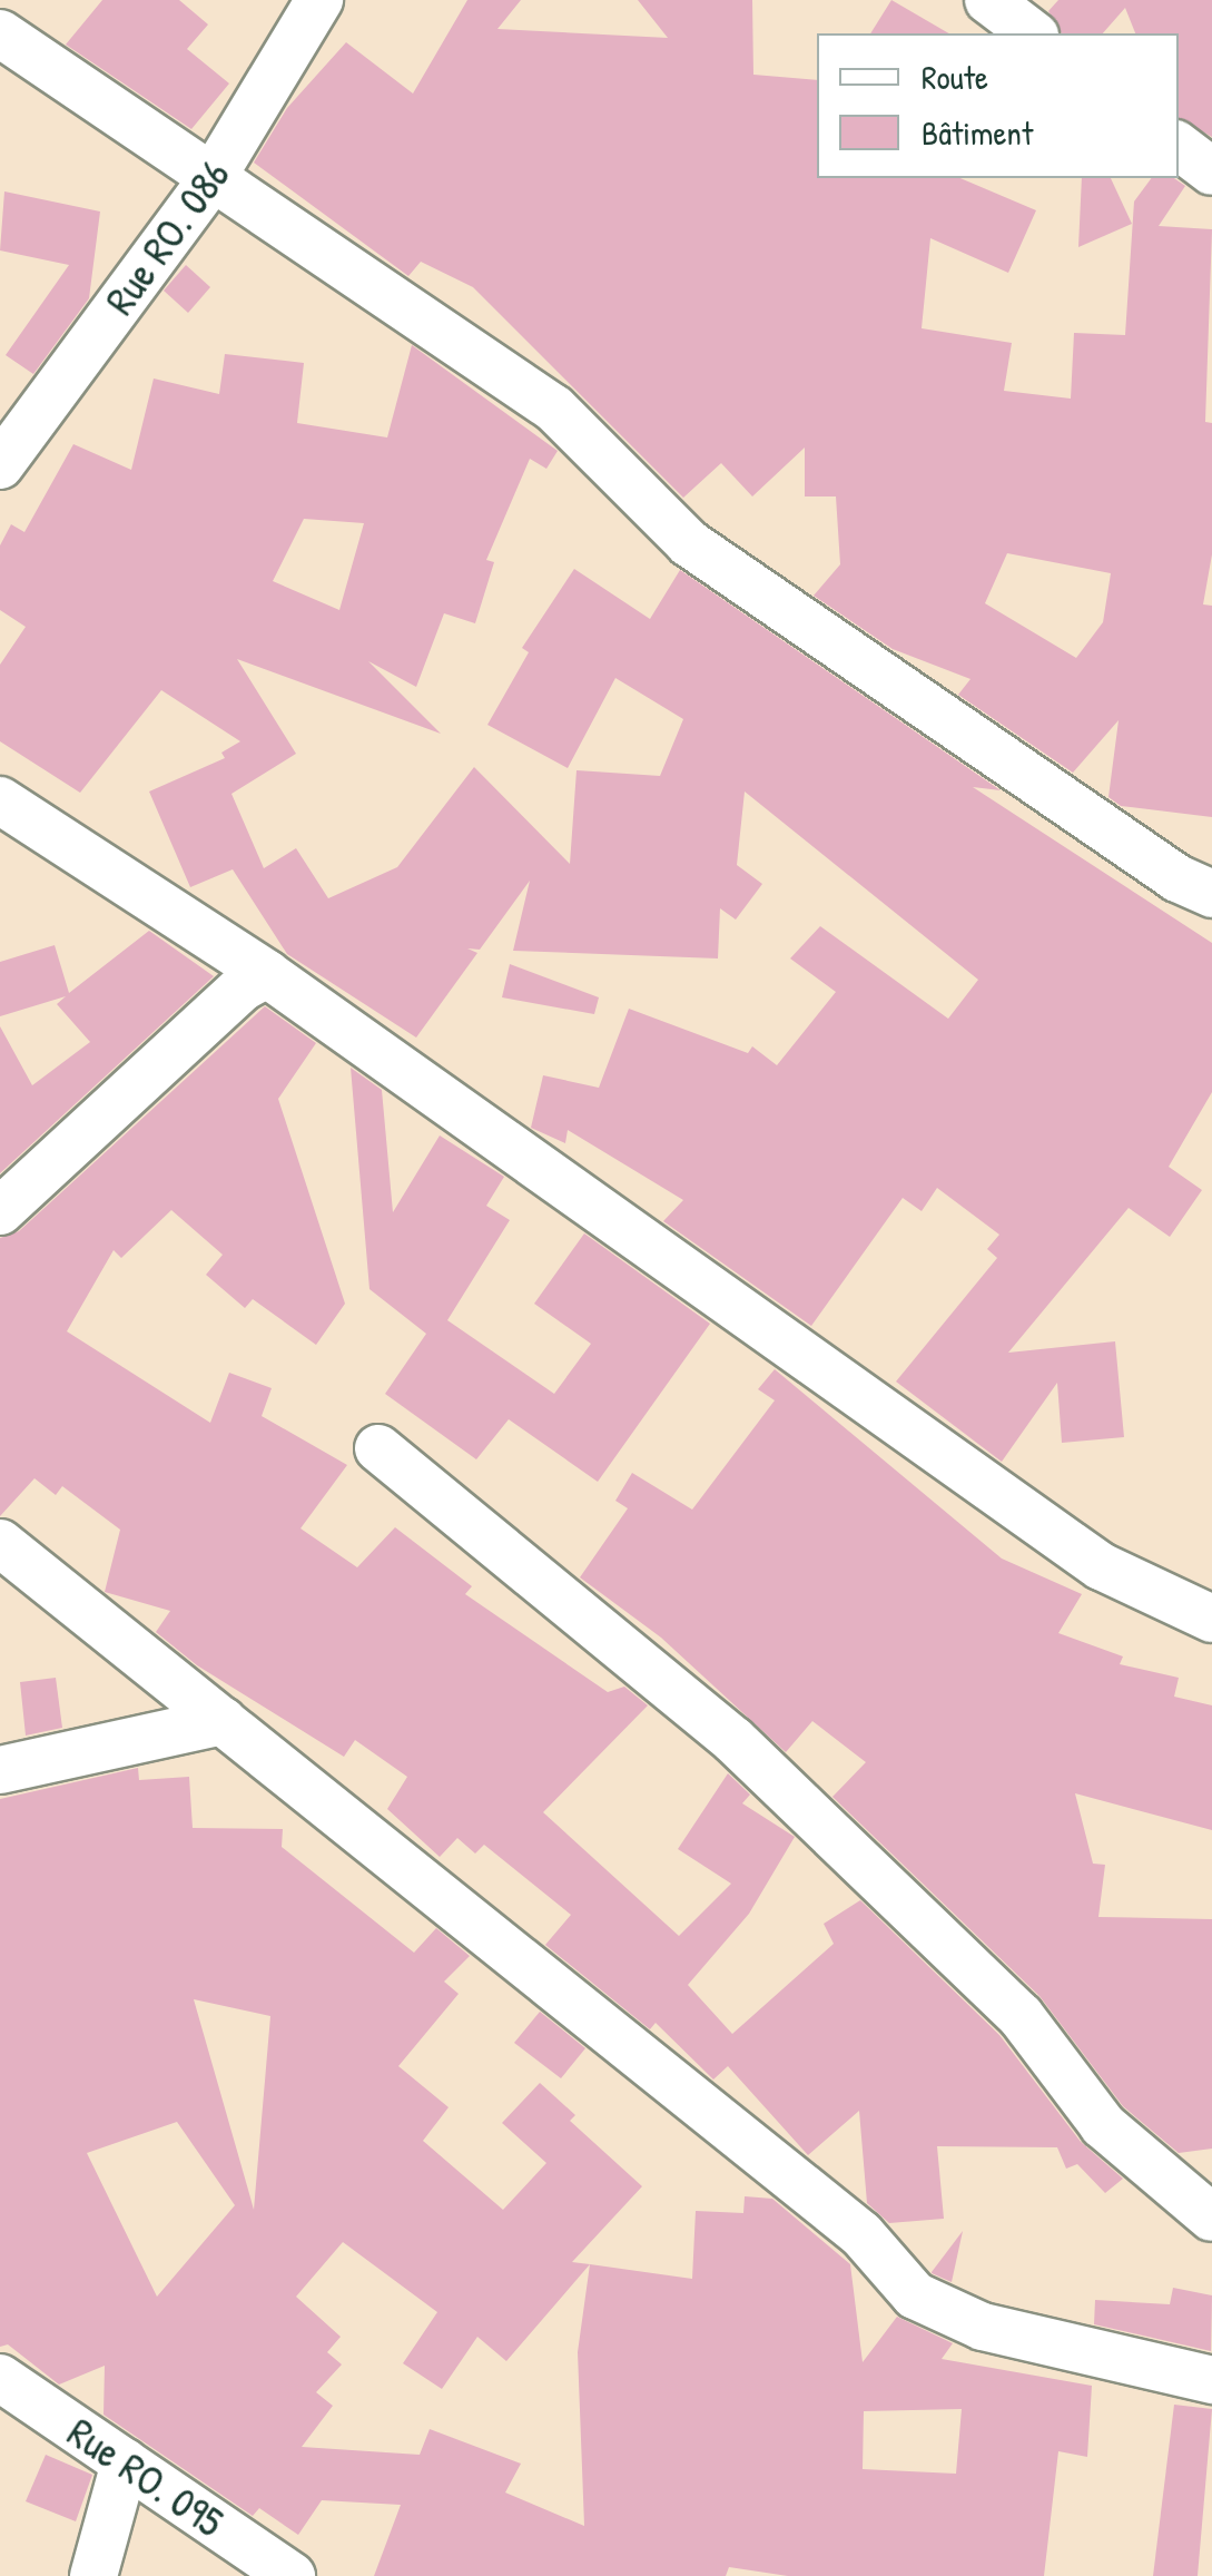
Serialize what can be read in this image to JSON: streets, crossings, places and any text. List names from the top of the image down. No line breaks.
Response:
{"streets":{"street":["Rue RO. 086","Rue RO. 095"]},"legend":["Route","Bâtiment"]}
